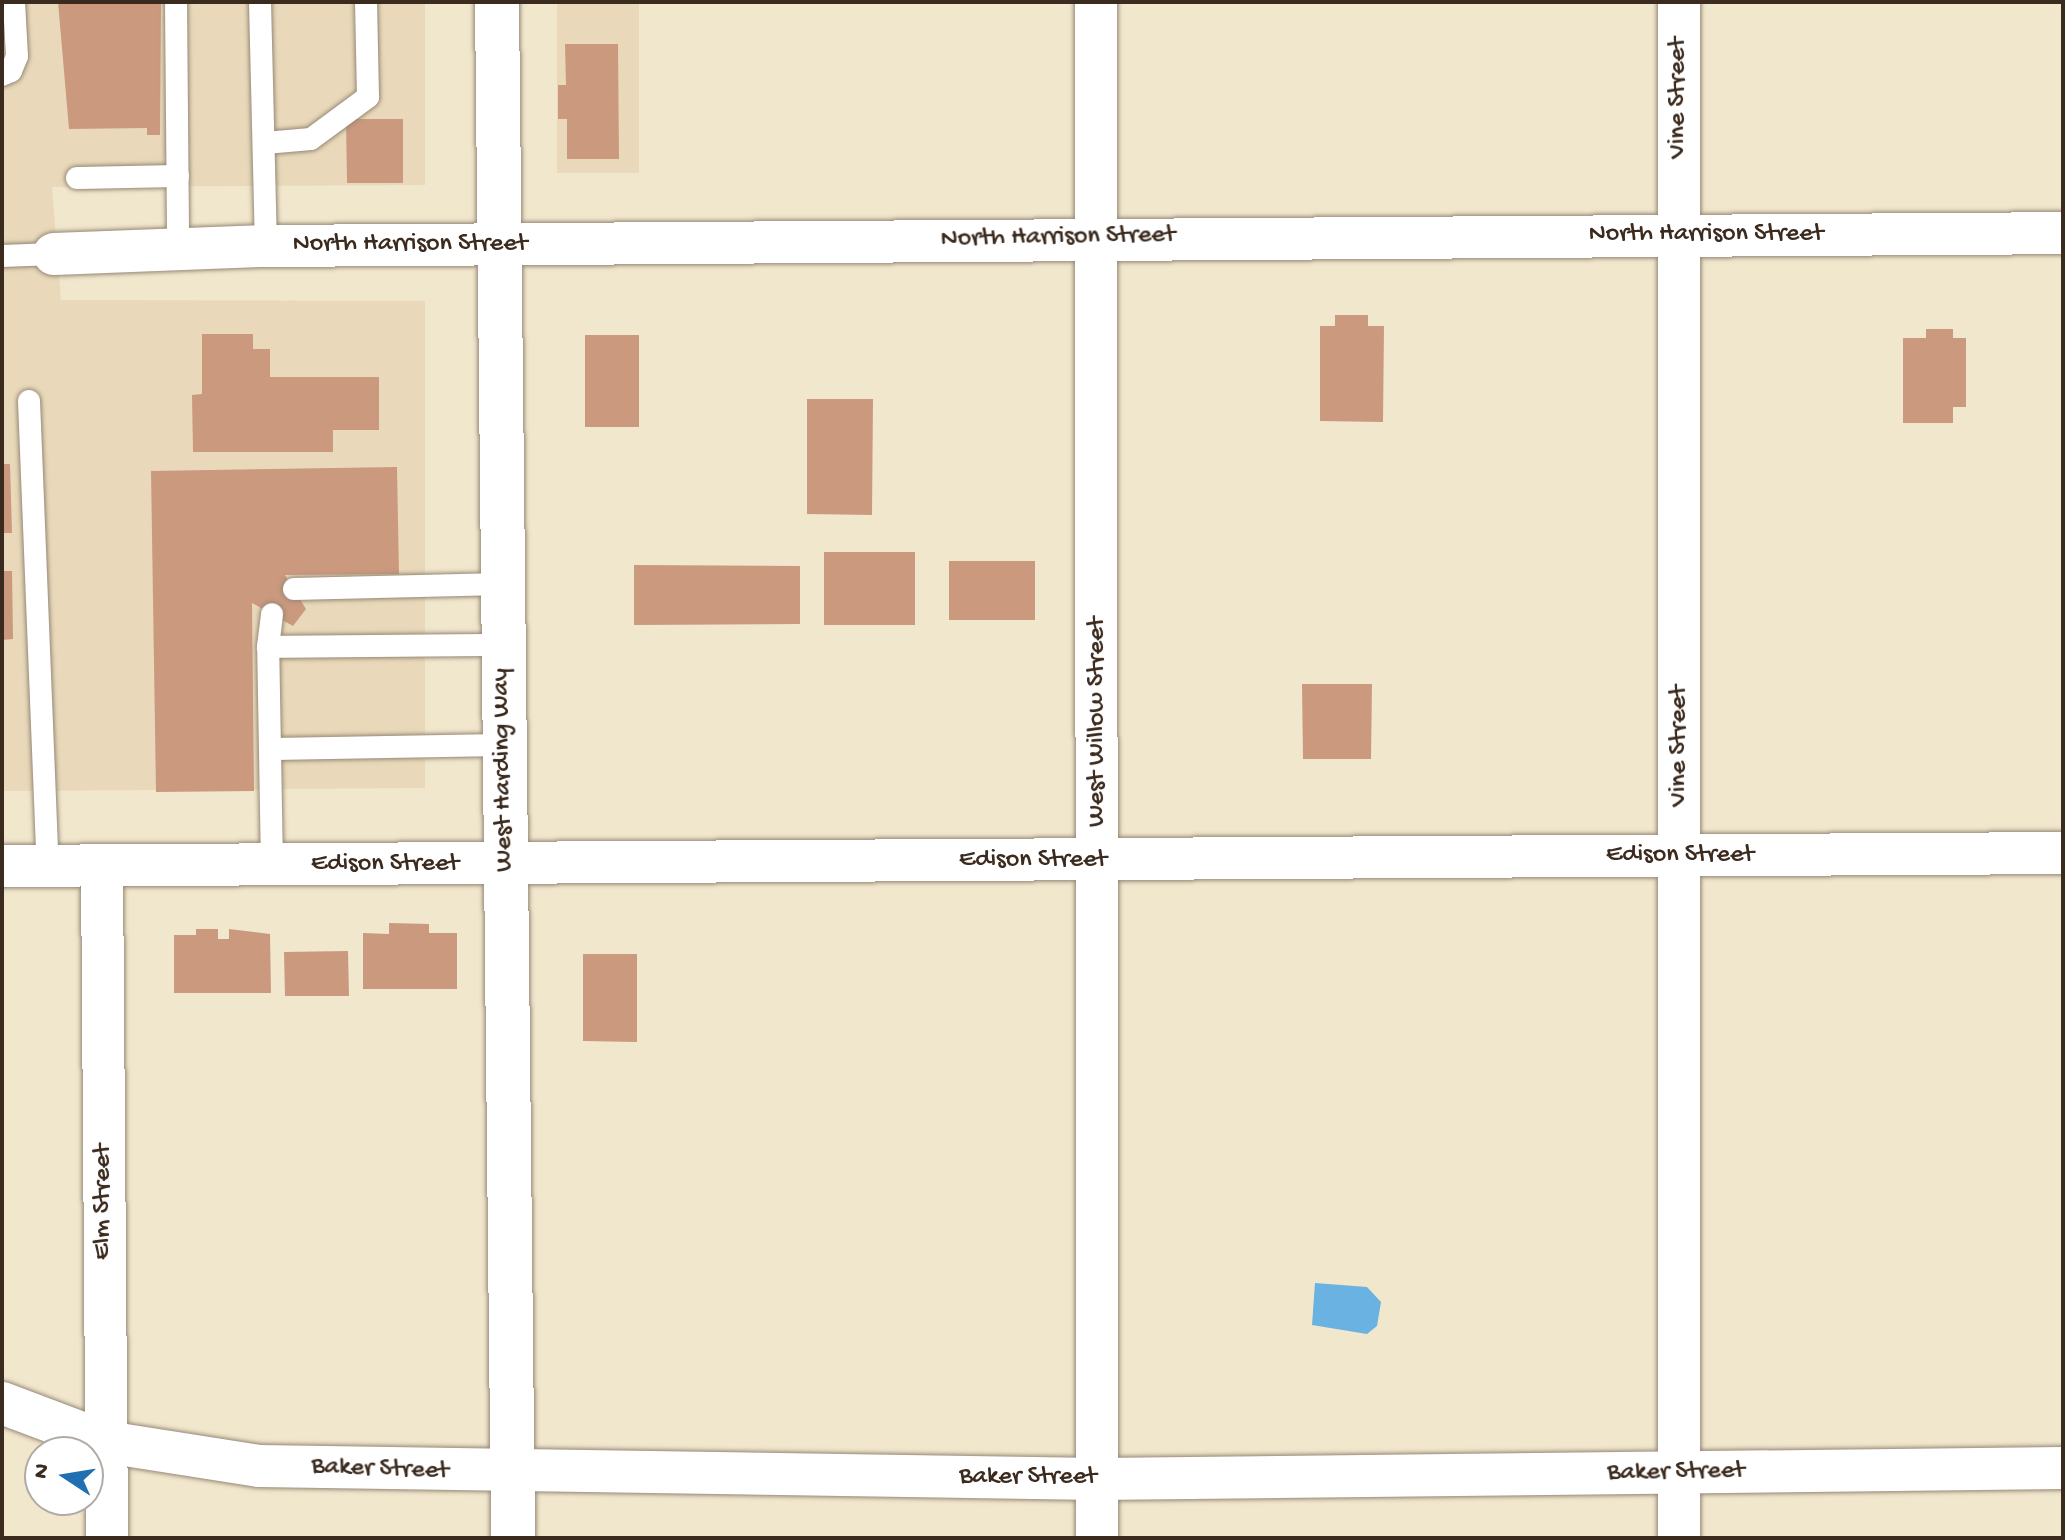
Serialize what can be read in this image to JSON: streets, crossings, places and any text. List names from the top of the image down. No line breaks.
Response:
{"streets":{"street":["Vine Street","North Harrison Street","West Willow Street","West Harding Way","Edison Street","Elm Street","Baker Street"]},"crossings":[["Vine Street","North Harrison Street"],["Vine Street","Edison Street"],["Vine Street","Baker Street"],["North Harrison Street","West Willow Street"],["North Harrison Street","West Harding Way"],["West Willow Street","Edison Street"],["West Willow Street","Baker Street"],["West Harding Way","Edison Street"],["West Harding Way","Baker Street"],["Edison Street","Elm Street"],["Elm Street","Baker Street"]],"north":"left"}
